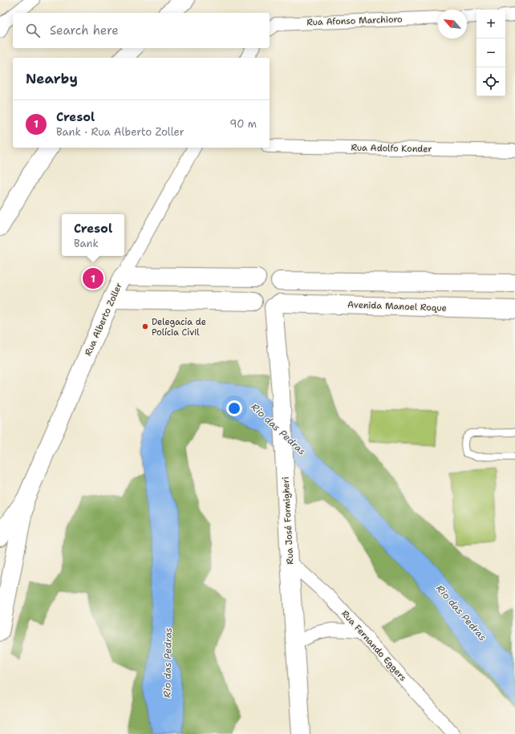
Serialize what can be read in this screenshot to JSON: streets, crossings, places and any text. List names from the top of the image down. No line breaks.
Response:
{"streets":{"street":["Rua Afonso Marchioro","Rua Adolfo Konder","Avenida Manoel Roque","Rua Alberto Zoller","Rua José Formigheri","Rua Fernando Eggers"]},"crossings":[["Avenida Manoel Roque","Rua José Formigheri"],["Rua José Formigheri","Rua Fernando Eggers"]],"water":["Rio das Pedras"],"places":["Delegacia de Polícia Civil"],"north":"top left","page":{"map_buttons":["+","−"],"search":"Search here","heading":"Nearby","list":[{"mark":"1","name":"Cresol","note":"Bank · Rua Alberto Zoller","value":"90 m"}],"popup":["Cresol","Bank"],"pins":"1"}}
